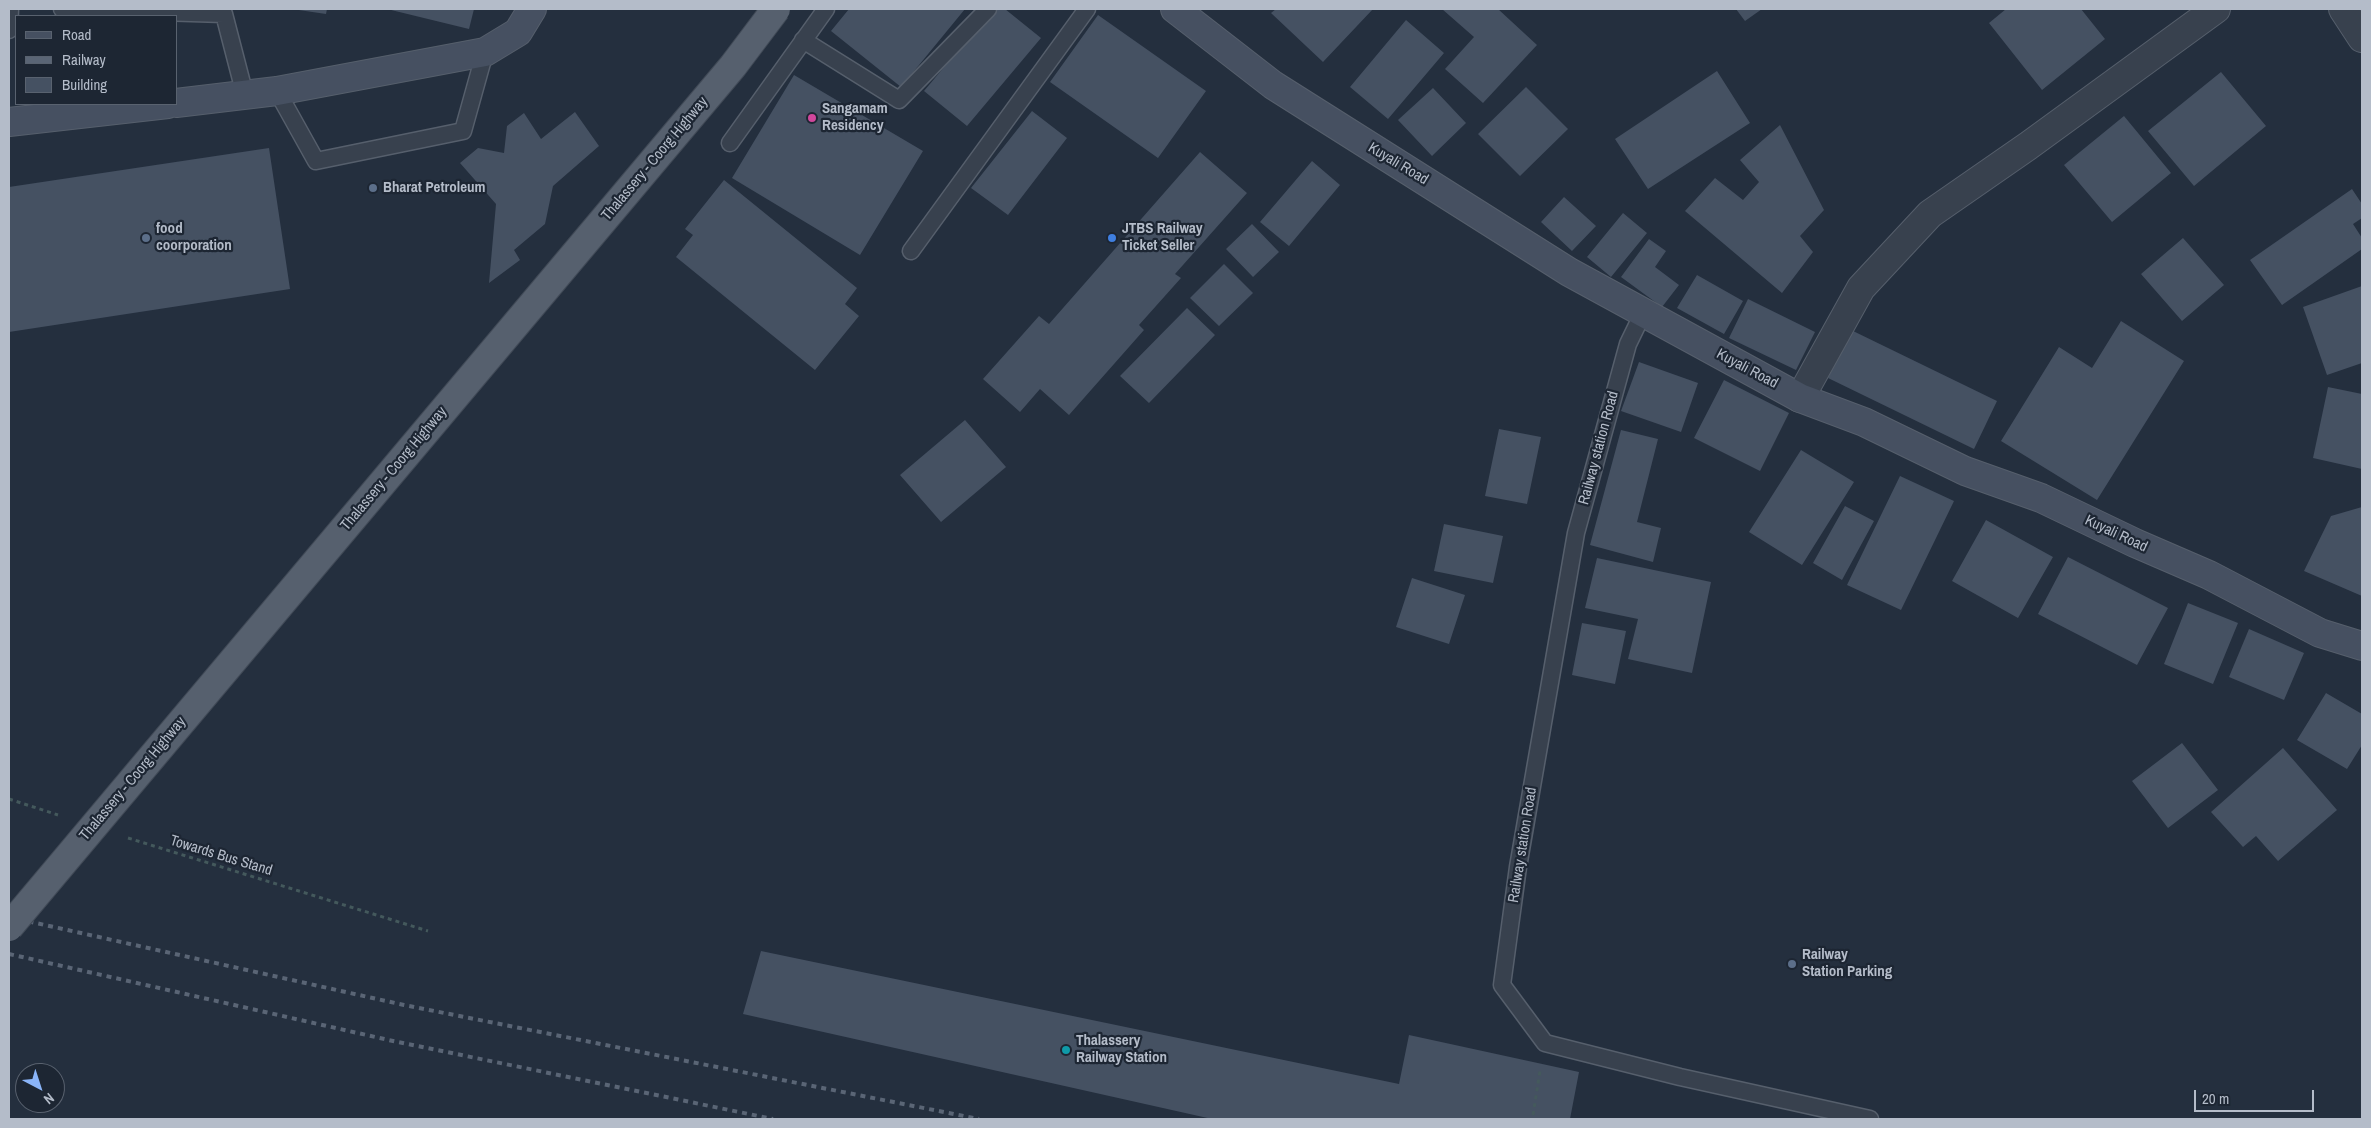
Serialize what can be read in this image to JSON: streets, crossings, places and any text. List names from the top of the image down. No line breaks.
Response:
{"streets":{"main road":["Thalassery - Coorg Highway","Kuyali Road"],"lane":["Railway station Road"],"path":["Towards Bus Stand"]},"crossings":[["Kuyali Road","Railway station Road"]],"places":["Sangamam Residency","Bharat Petroleum","food coorporation","JTBS Railway Ticket Seller","Railway Station Parking","Thalassery Railway Station"],"legend":["Road","Railway","Building"],"scale_bar":"20 m","north":"bottom right"}
